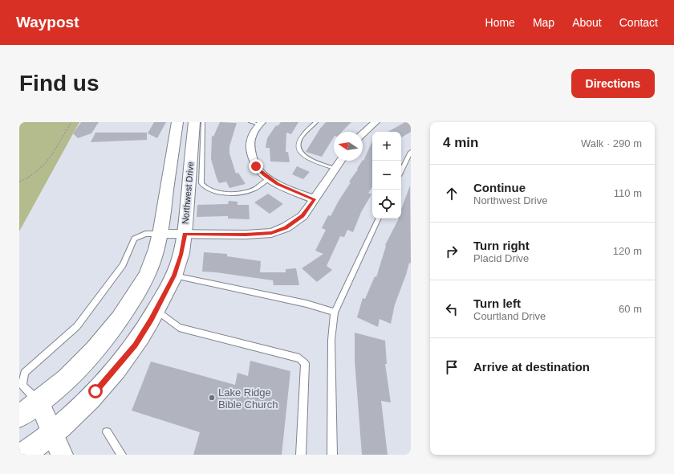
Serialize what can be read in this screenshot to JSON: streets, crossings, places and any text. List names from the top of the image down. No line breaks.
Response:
{"streets":{"main road":["Northwest Drive"]},"places":["Lake Ridge Bible Church"],"north":"left","page":{"header":"Waypost","nav":["Home","Map","About","Contact"],"buttons":"Directions","title":"Find us","heading":["4 min","Walk · 290 m"],"map_buttons":["+","−"],"list":[["Continue","Northwest Drive","110 m"],["Turn right","Placid Drive","120 m"],["Turn left","Courtland Drive","60 m"],"Arrive at destination"]}}
